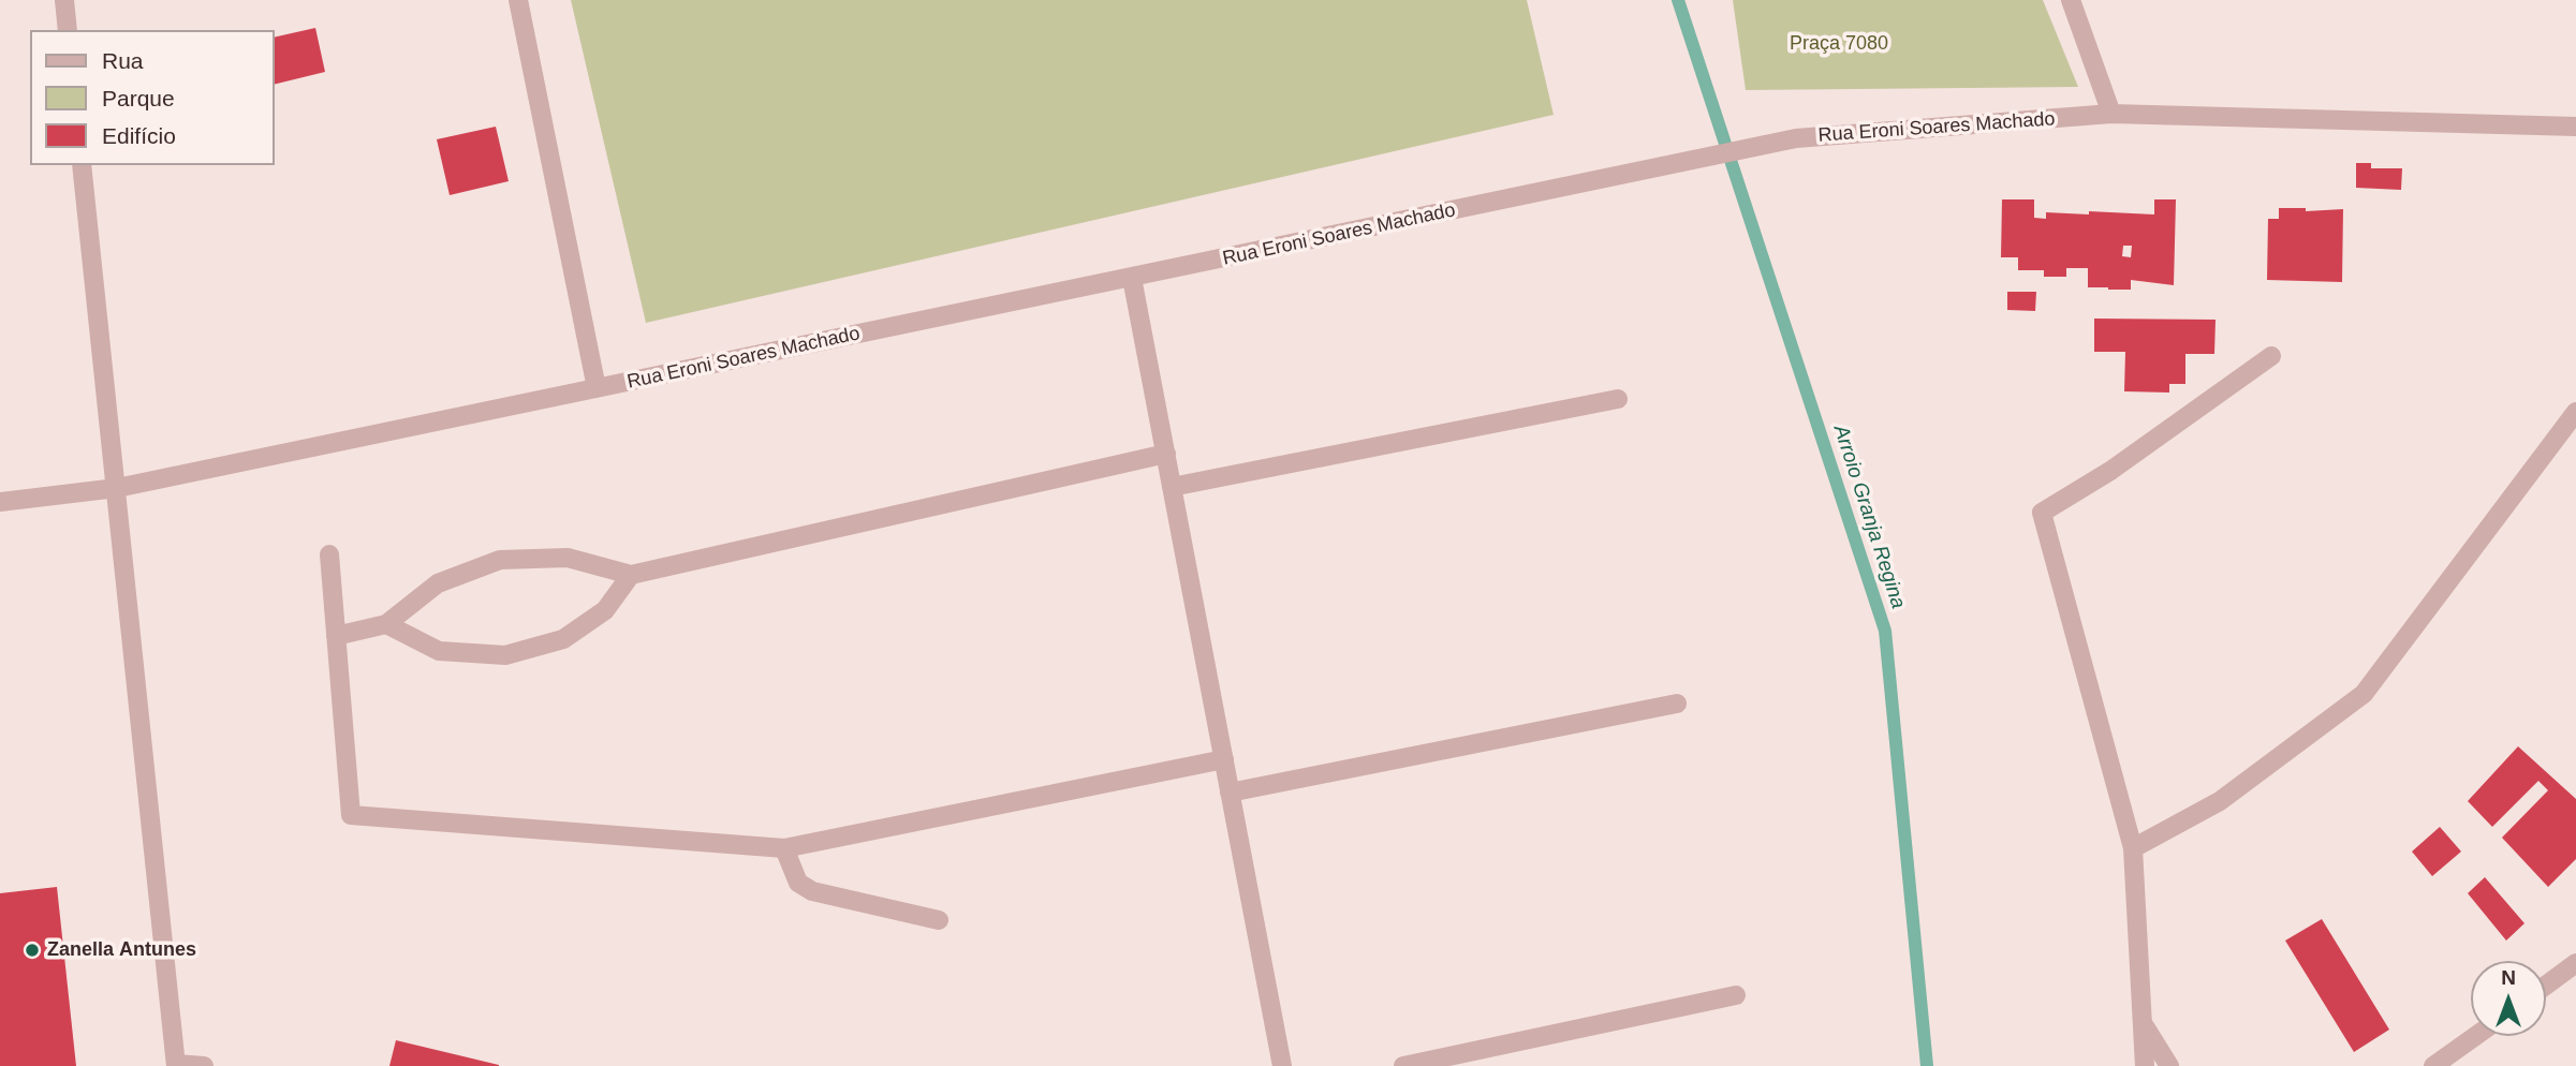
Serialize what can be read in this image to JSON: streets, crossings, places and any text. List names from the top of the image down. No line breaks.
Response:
{"streets":{"street":["Rua Eroni Soares Machado"]},"water":["Arroio Granja Regina"],"parks":["Praça 7080"],"places":["Zanella Antunes"],"legend":["Rua","Parque","Edifício"],"north":"top"}
